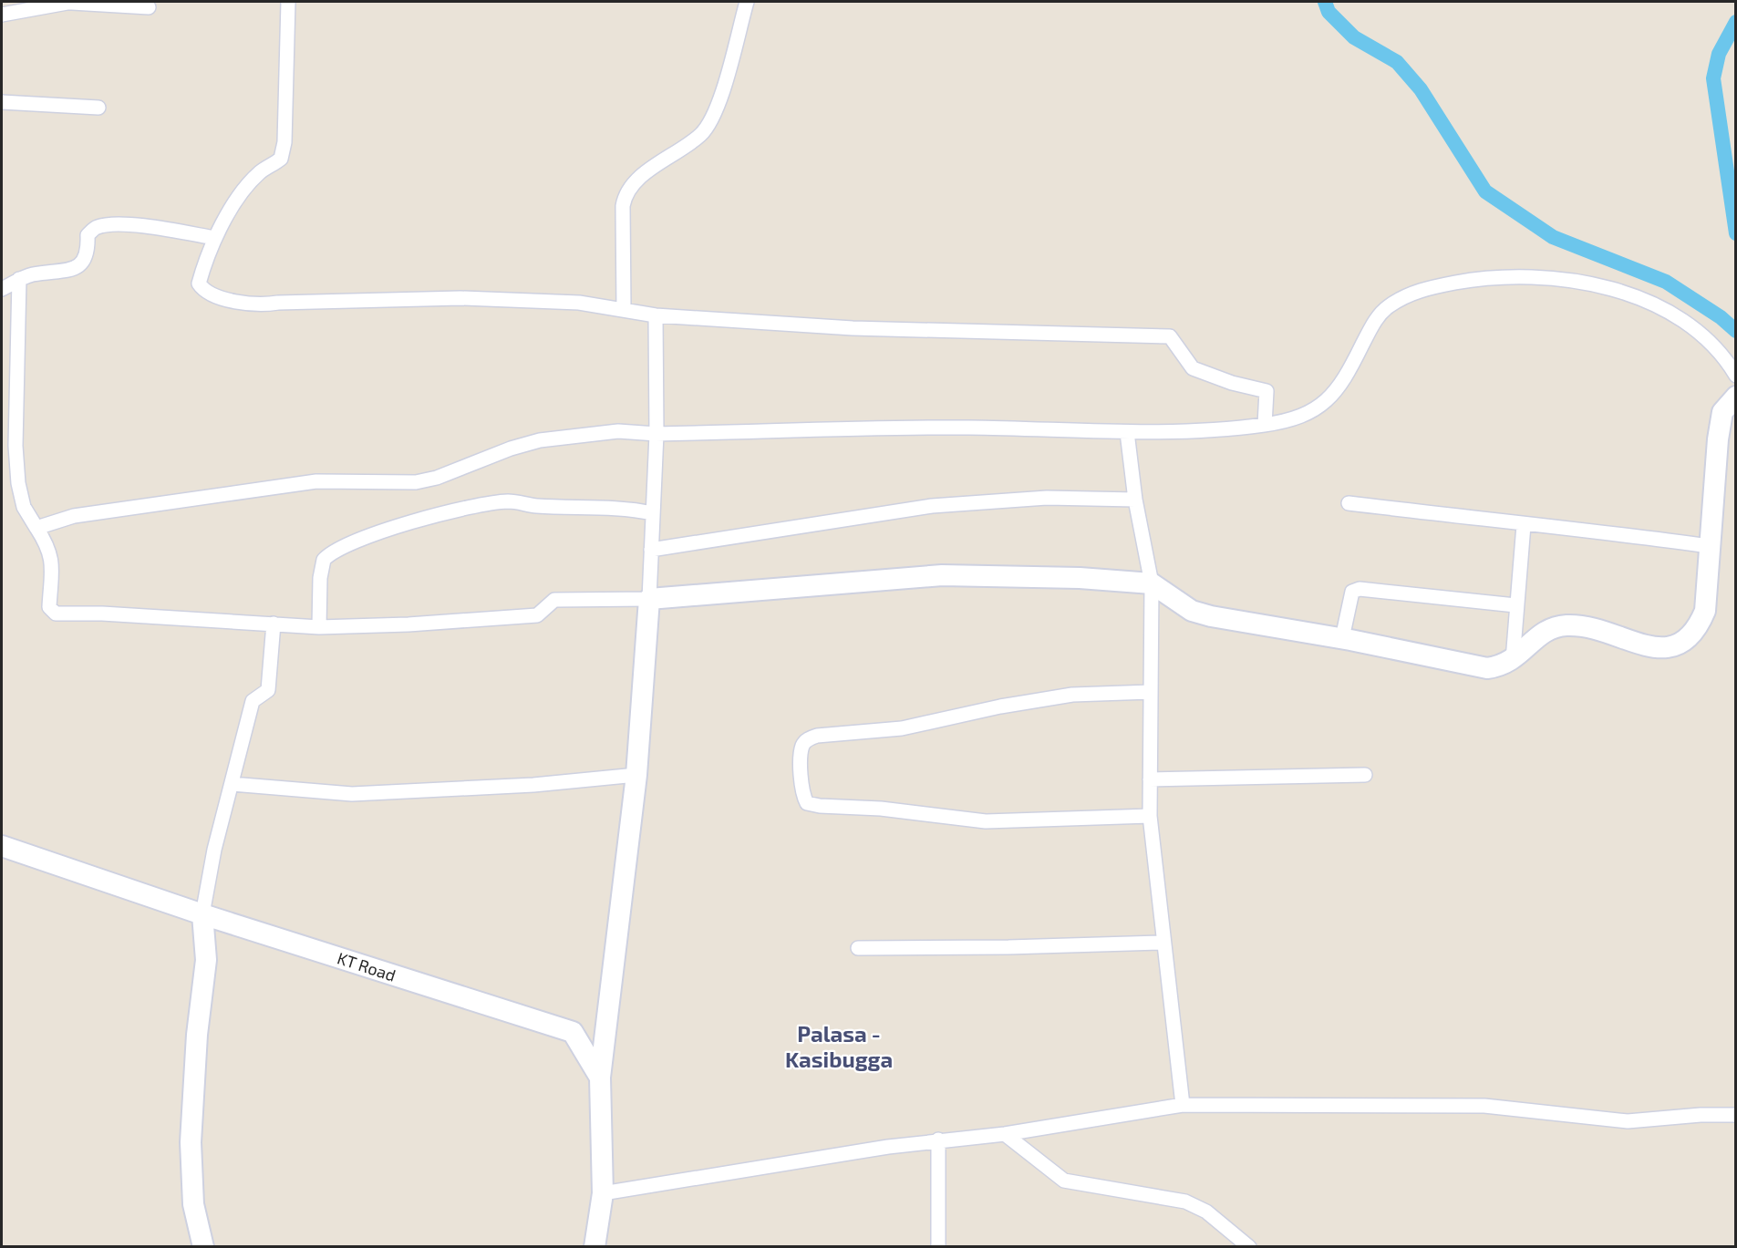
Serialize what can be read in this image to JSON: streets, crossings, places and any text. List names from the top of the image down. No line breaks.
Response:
{"streets":{"main road":["KT Road"]},"districts":["Palasa - Kasibugga"]}
